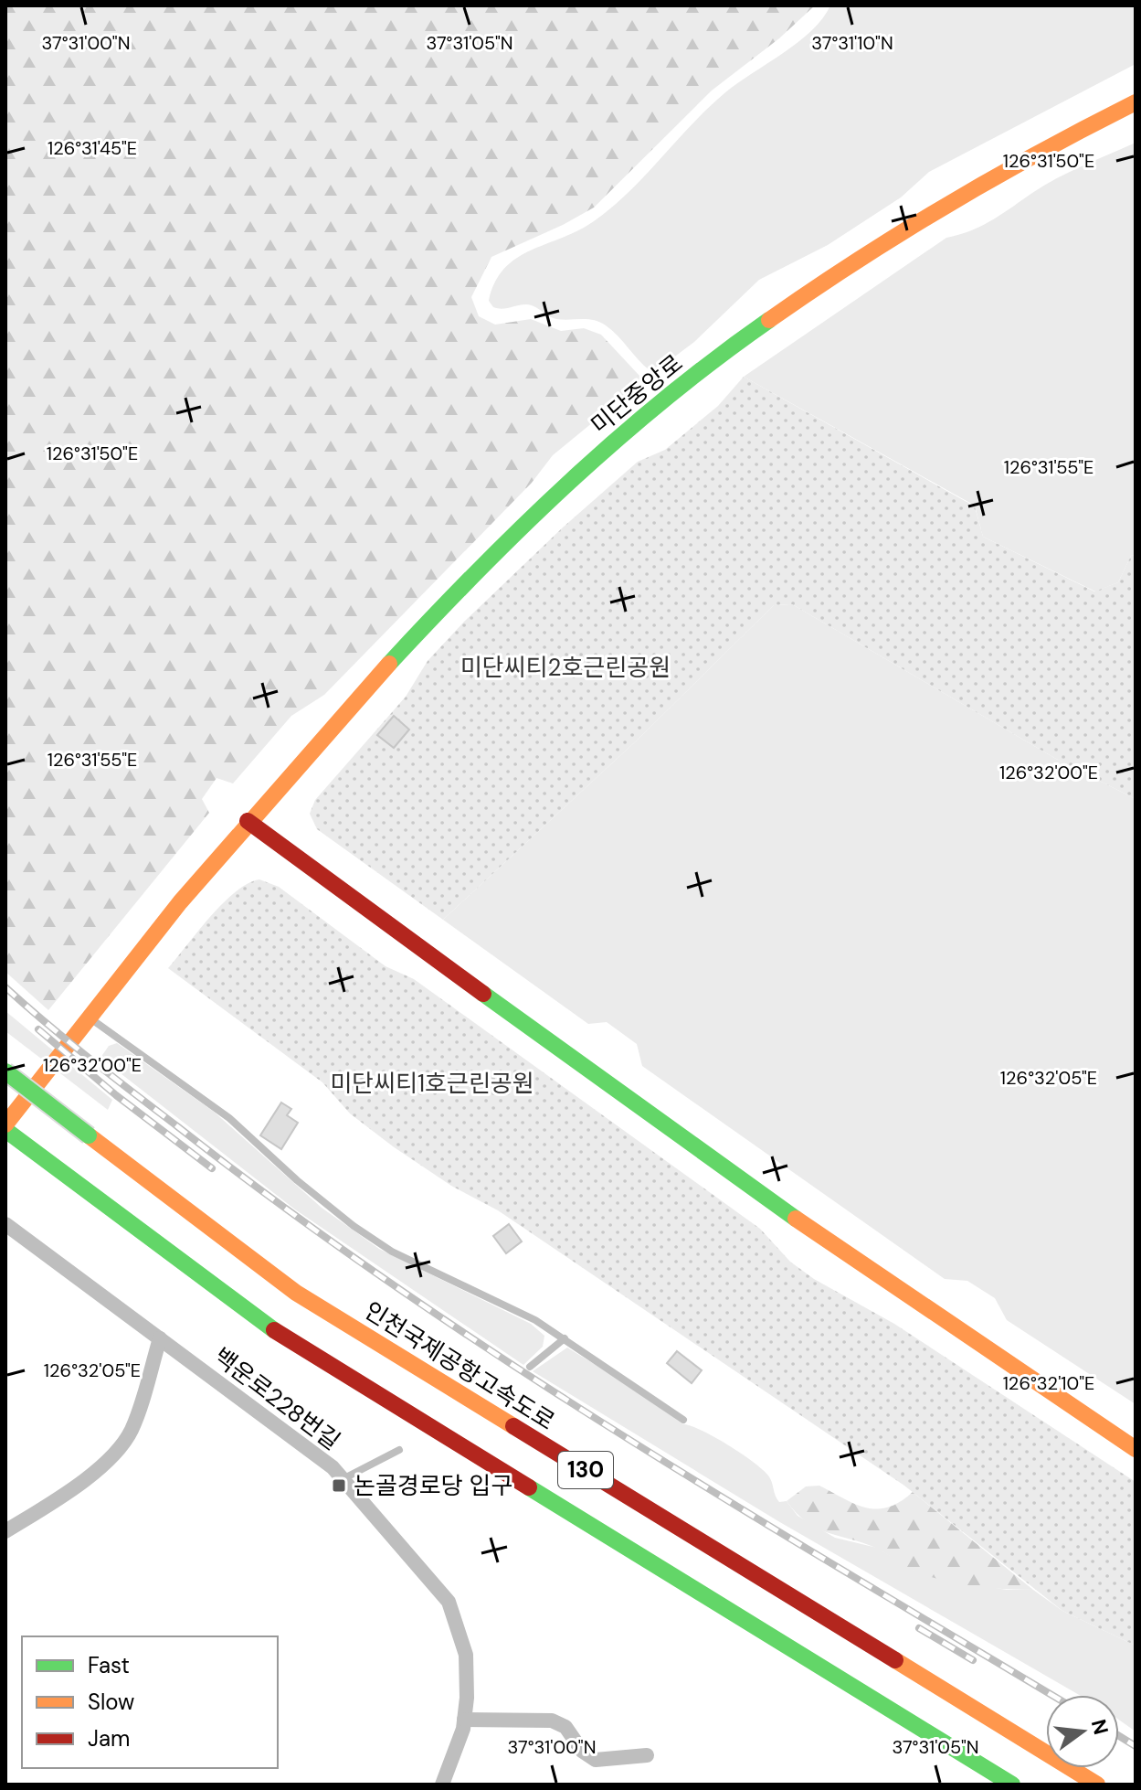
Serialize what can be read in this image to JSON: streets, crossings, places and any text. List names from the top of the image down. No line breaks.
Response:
{"streets":{"main road":["미단중앙로","인천국제공항고속도로","130"],"street":["백운로228번길"]},"parks":["미단씨티2호근린공원","미단씨티1호근린공원"],"places":{"transit":["논골경로당 입구"]},"legend":["Fast","Slow","Jam"],"north":"right","coordinates":["37°31'00\"N","37°31'05\"N","37°31'10\"N","126°31'45\"E","126°31'50\"E","126°31'55\"E","126°32'00\"E","126°32'05\"E","126°32'10\"E"]}
